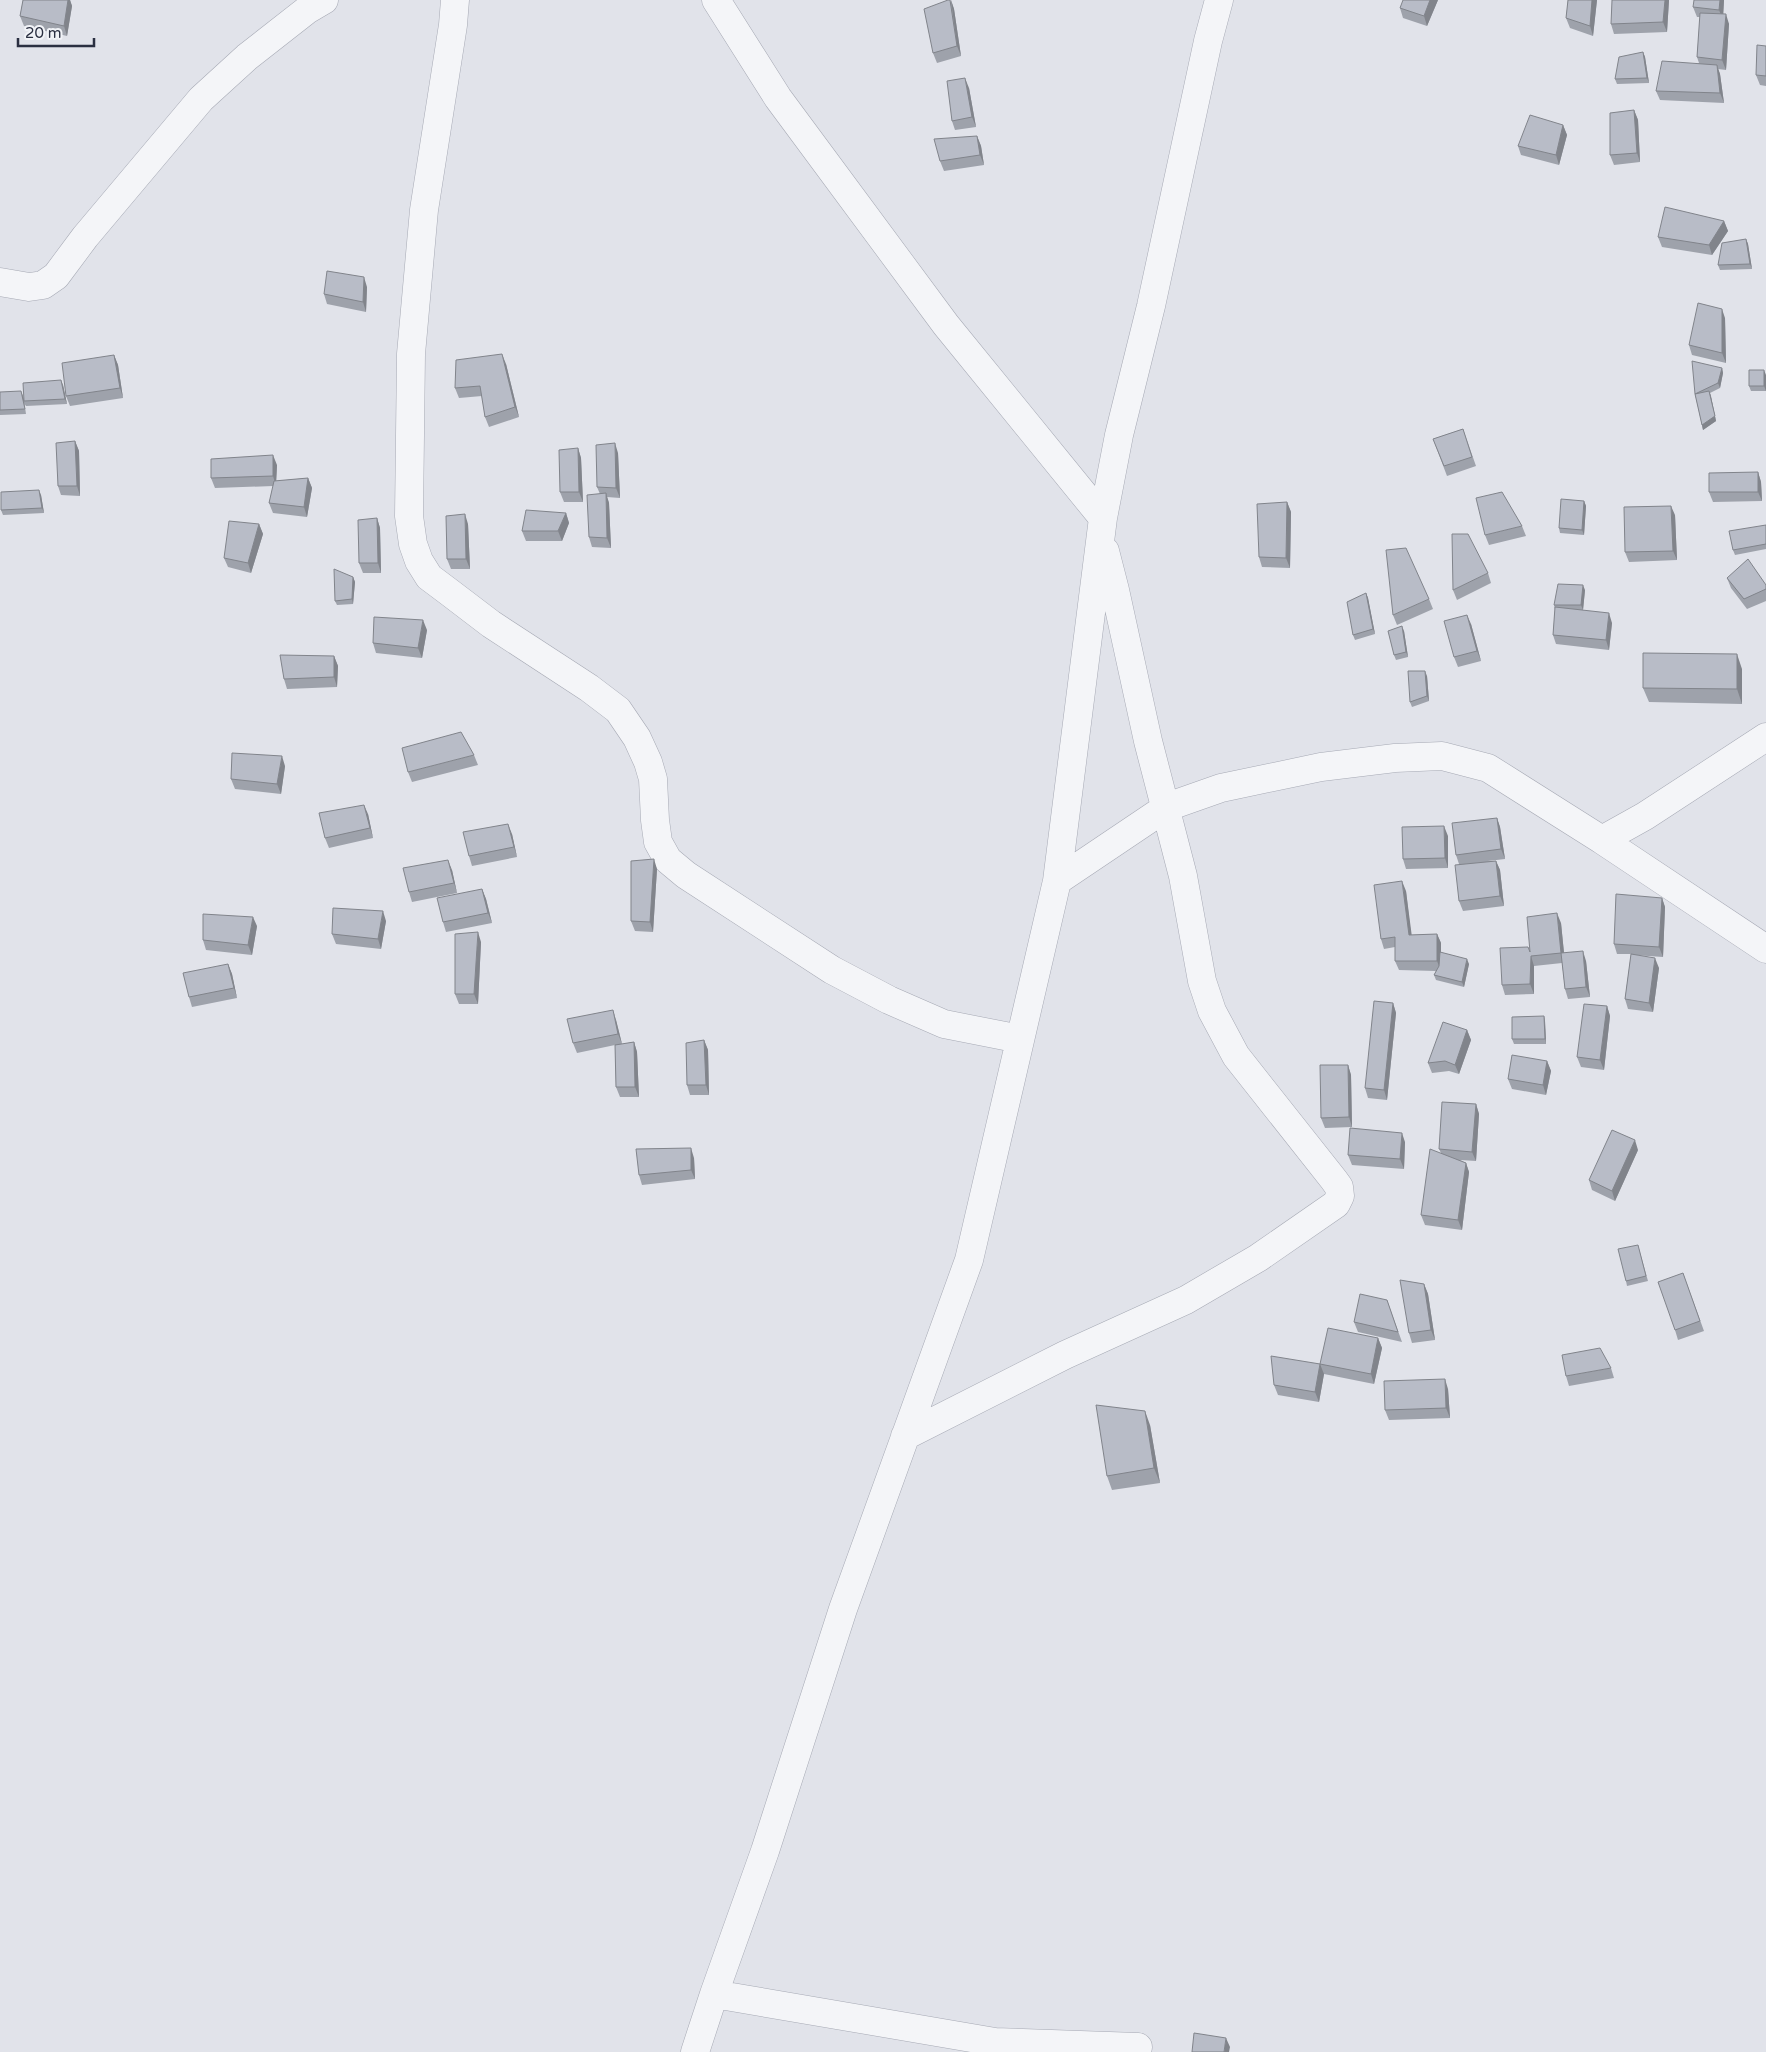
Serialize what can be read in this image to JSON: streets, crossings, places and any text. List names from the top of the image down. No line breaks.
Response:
{"scale_bar":"20 m"}
